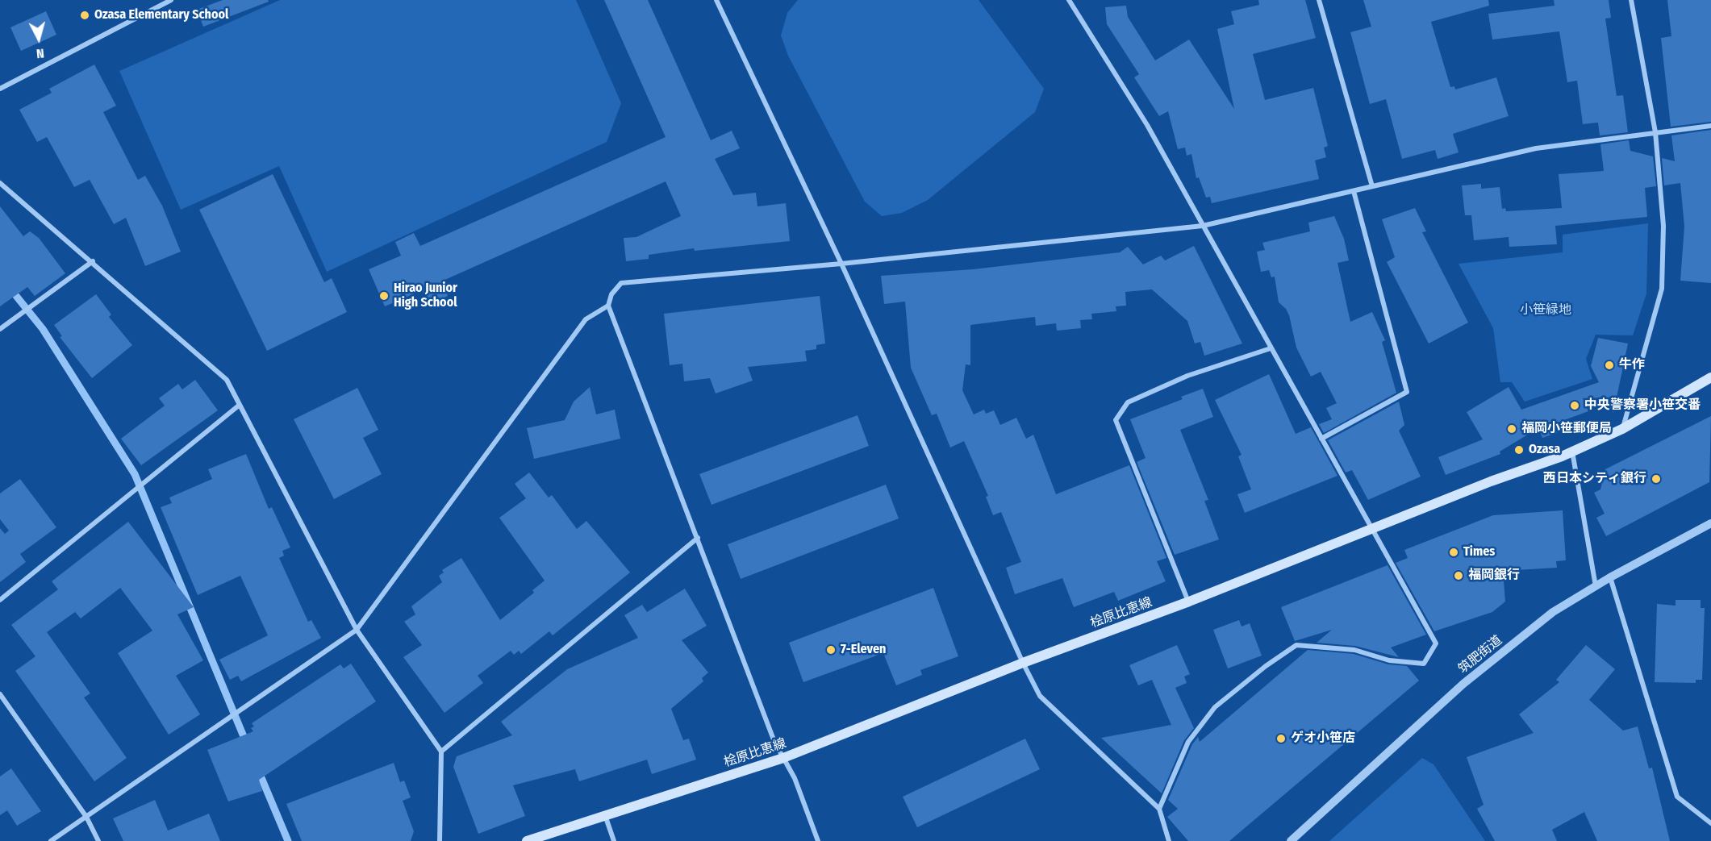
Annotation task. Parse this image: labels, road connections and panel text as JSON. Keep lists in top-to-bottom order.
{
  "streets": {
    "main road": ["桧原比恵線"],
    "street": ["筑肥街道"]
  },
  "parks": ["小笹緑地"],
  "places": [
    "Ozasa Elementary School",
    "Hirao Junior High School",
    "牛作",
    "中央警察署小笹交番",
    "福岡小笹郵便局",
    "Ozasa",
    "西日本シティ銀行",
    "Times",
    "福岡銀行",
    "7-Eleven",
    "ゲオ小笹店"
  ],
  "north": "bottom"
}
